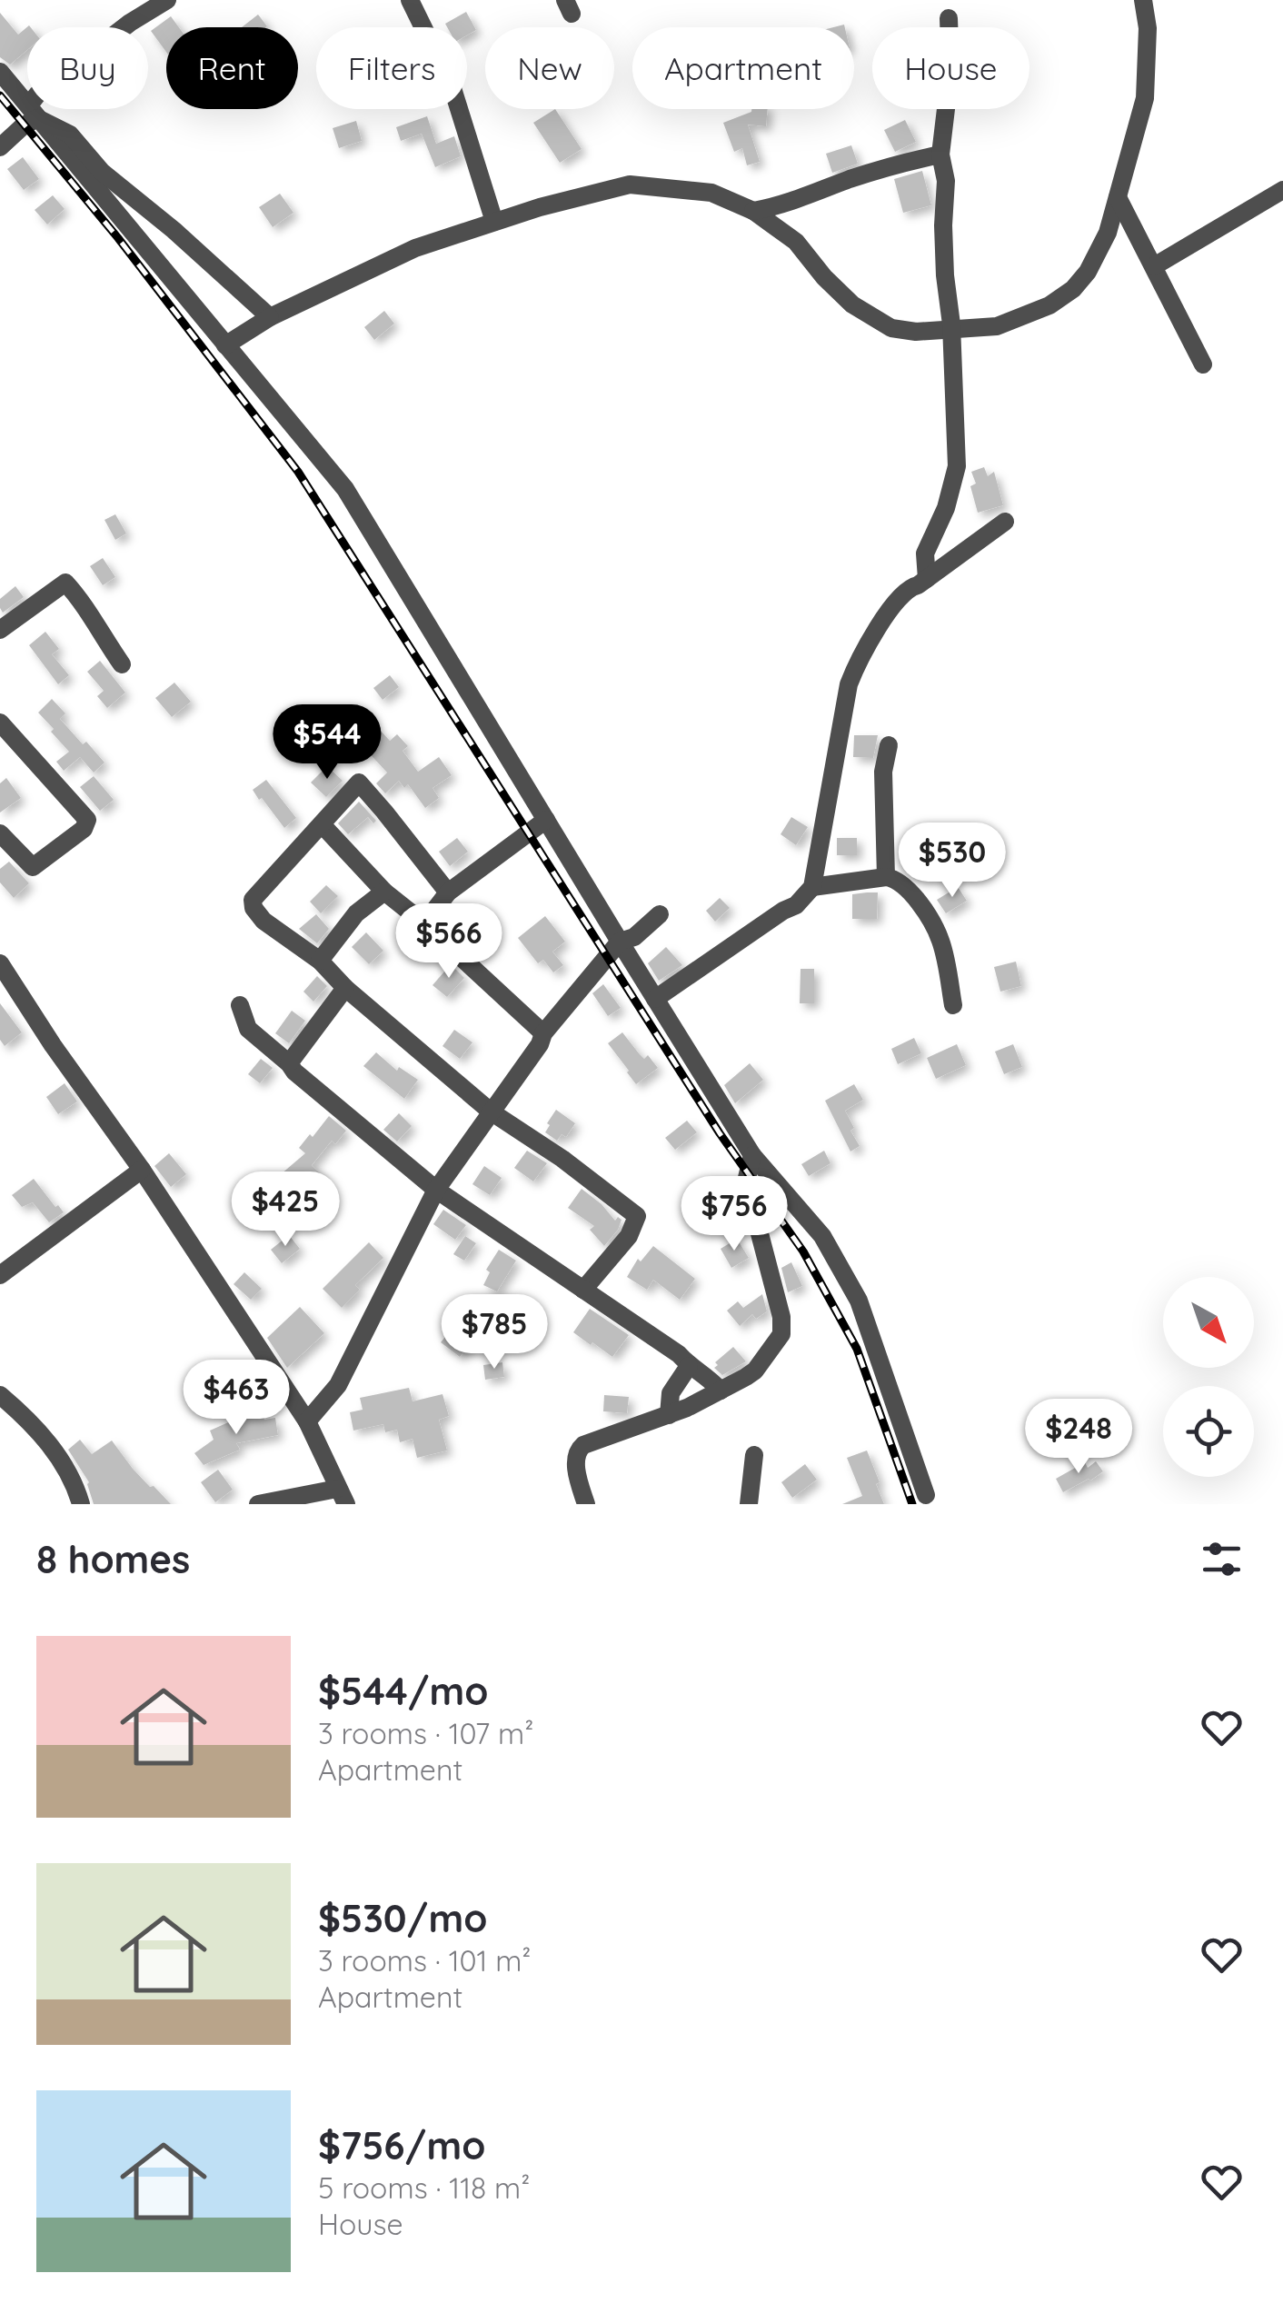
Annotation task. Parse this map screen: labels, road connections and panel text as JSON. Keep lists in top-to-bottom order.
{
  "north": "bottom right",
  "page": {
    "chip": [
      "Buy",
      "Rent",
      "Filters",
      "New",
      "Apartment",
      "House"
    ],
    "price": [
      "$544",
      "$530",
      "$566",
      "$425",
      "$756",
      "$785",
      "$463",
      "$248"
    ],
    "heading": "8 homes",
    "list": [
      {
        "name": "$544/mo",
        "note": "3 rooms · 107 m² · Apartment"
      },
      {
        "name": "$530/mo",
        "note": "3 rooms · 101 m² · Apartment"
      },
      {
        "name": "$756/mo",
        "note": "5 rooms · 118 m² · House"
      }
    ]
  }
}
